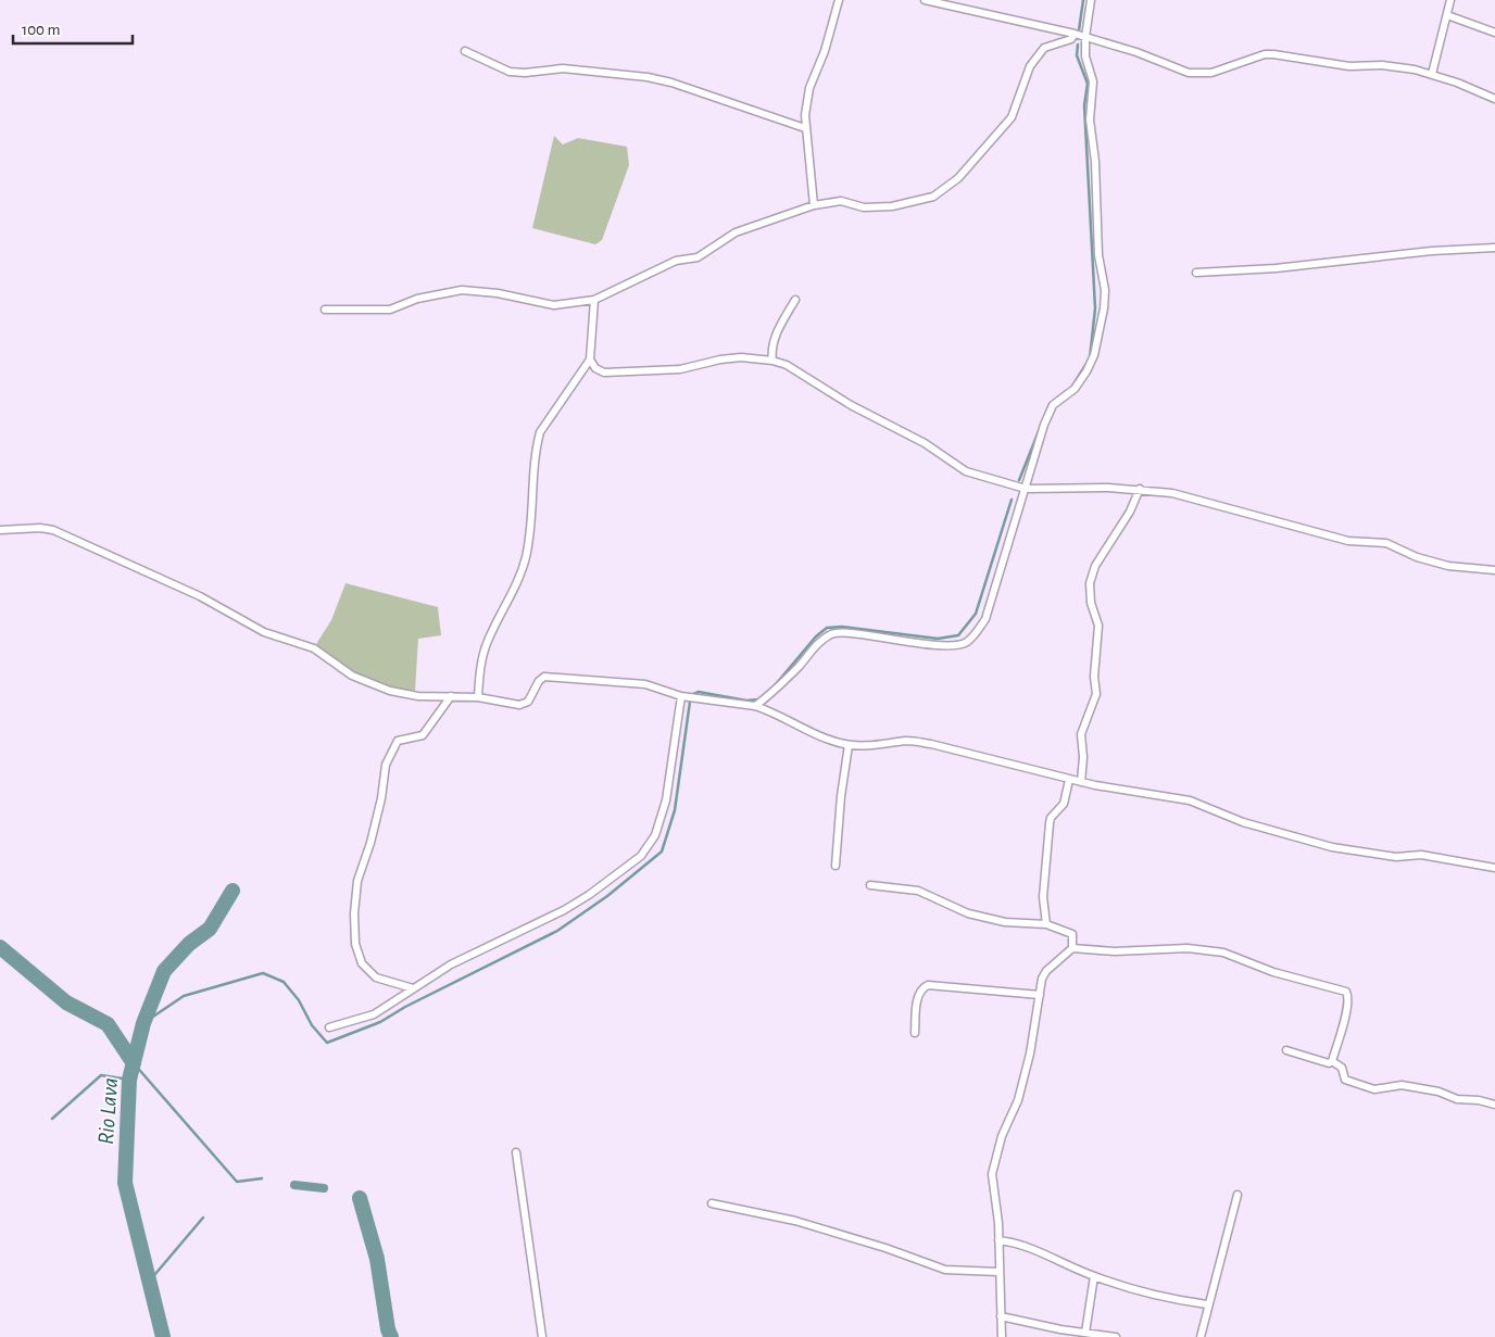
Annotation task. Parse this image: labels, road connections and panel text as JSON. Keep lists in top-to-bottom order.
{
  "water": ["Rio Lava"],
  "scale_bar": "100 m"
}
